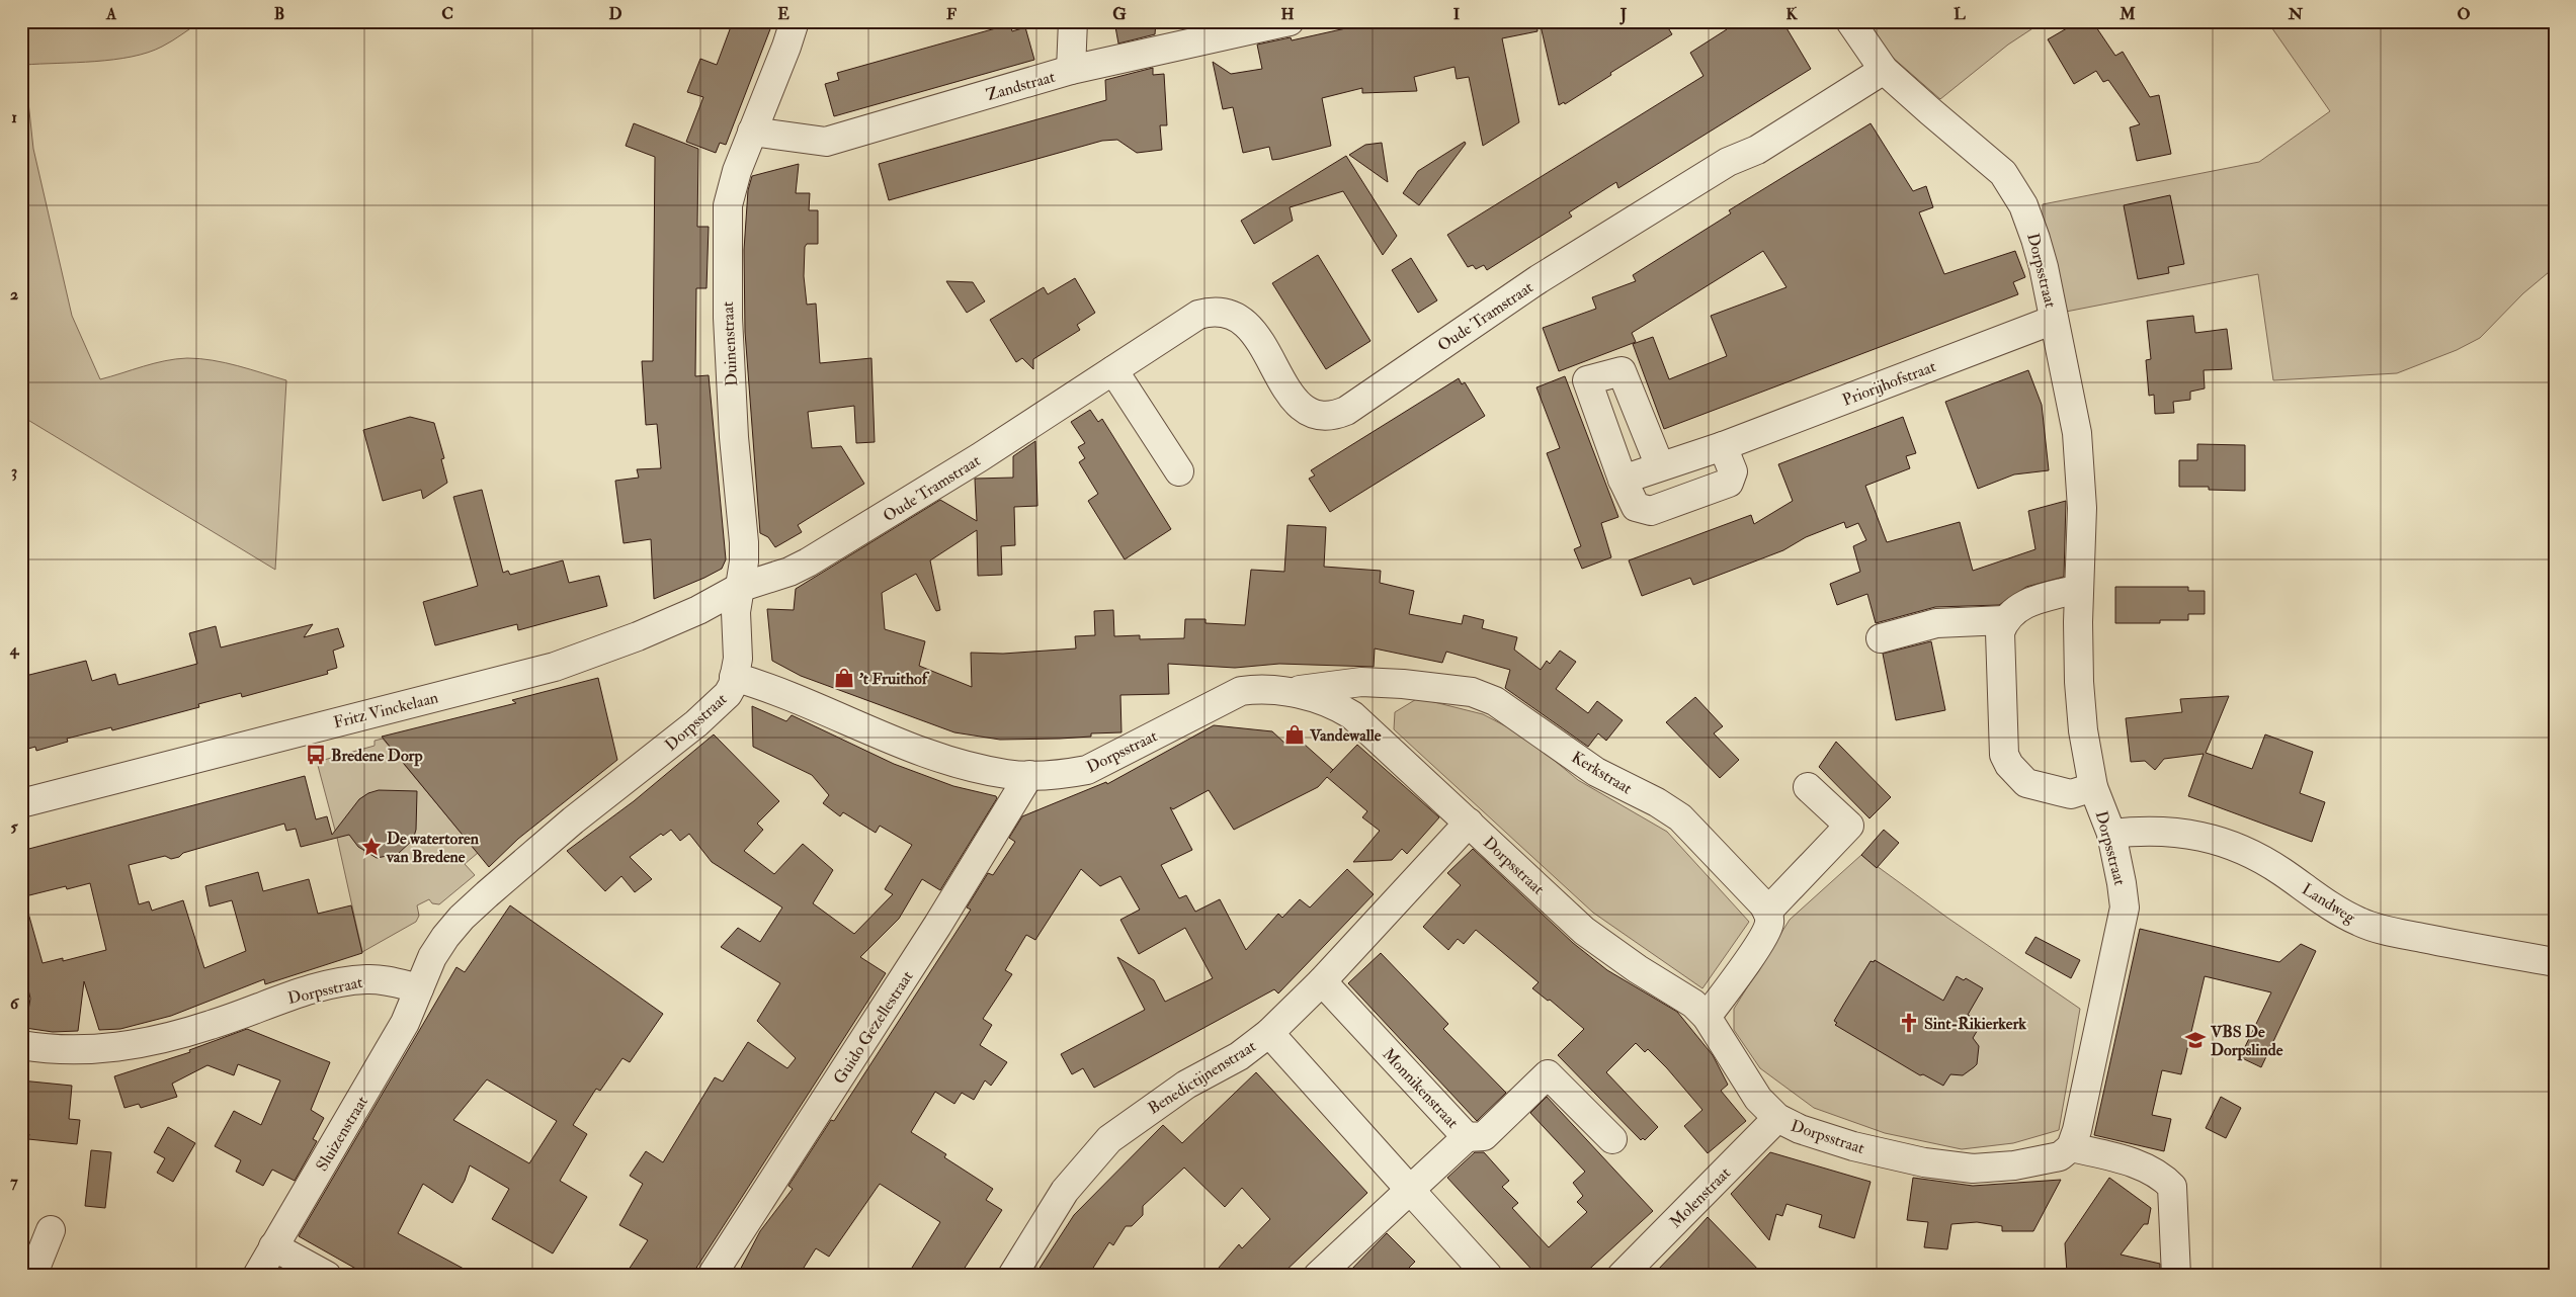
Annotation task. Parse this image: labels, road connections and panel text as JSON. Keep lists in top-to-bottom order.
{
  "streets": {
    "street": [
      "Zandstraat",
      "Dorpsstraat",
      "Oude Tramstraat",
      "Duinenstraat",
      "Priorijhofstraat",
      "Fritz Vinckelaan",
      "Kerkstraat",
      "Landweg",
      "Guido Gezellestraat",
      "Benedictijnenstraat",
      "Monnikenstraat",
      "Sluizenstraat",
      "Molenstraat"
    ]
  },
  "crossings": [
    ["Zandstraat", "Duinenstraat"],
    ["Dorpsstraat", "Oude Tramstraat"],
    ["Dorpsstraat", "Duinenstraat"],
    ["Dorpsstraat", "Priorijhofstraat"],
    ["Dorpsstraat", "Kerkstraat"],
    ["Dorpsstraat", "Landweg"],
    ["Dorpsstraat", "Guido Gezellestraat"],
    ["Dorpsstraat", "Benedictijnenstraat"],
    ["Dorpsstraat", "Sluizenstraat"],
    ["Dorpsstraat", "Molenstraat"],
    ["Oude Tramstraat", "Duinenstraat"],
    ["Oude Tramstraat", "Fritz Vinckelaan"],
    ["Duinenstraat", "Fritz Vinckelaan"],
    ["Benedictijnenstraat", "Monnikenstraat"]
  ],
  "places": {
    "shop": ["'t Fruithof", "Vandewalle"],
    "bus stop": ["Bredene Dorp"],
    "place": ["De watertoren van Bredene"],
    "church": ["Sint-Rikierkerk"],
    "school or university": ["VBS De Dorpslinde"]
  },
  "grid": {
    "columns": [
      "A",
      "B",
      "C",
      "D",
      "E",
      "F",
      "G",
      "H",
      "I",
      "J",
      "K",
      "L",
      "M",
      "N",
      "O"
    ],
    "rows": [
      "1",
      "2",
      "3",
      "4",
      "5",
      "6",
      "7"
    ]
  }
}
